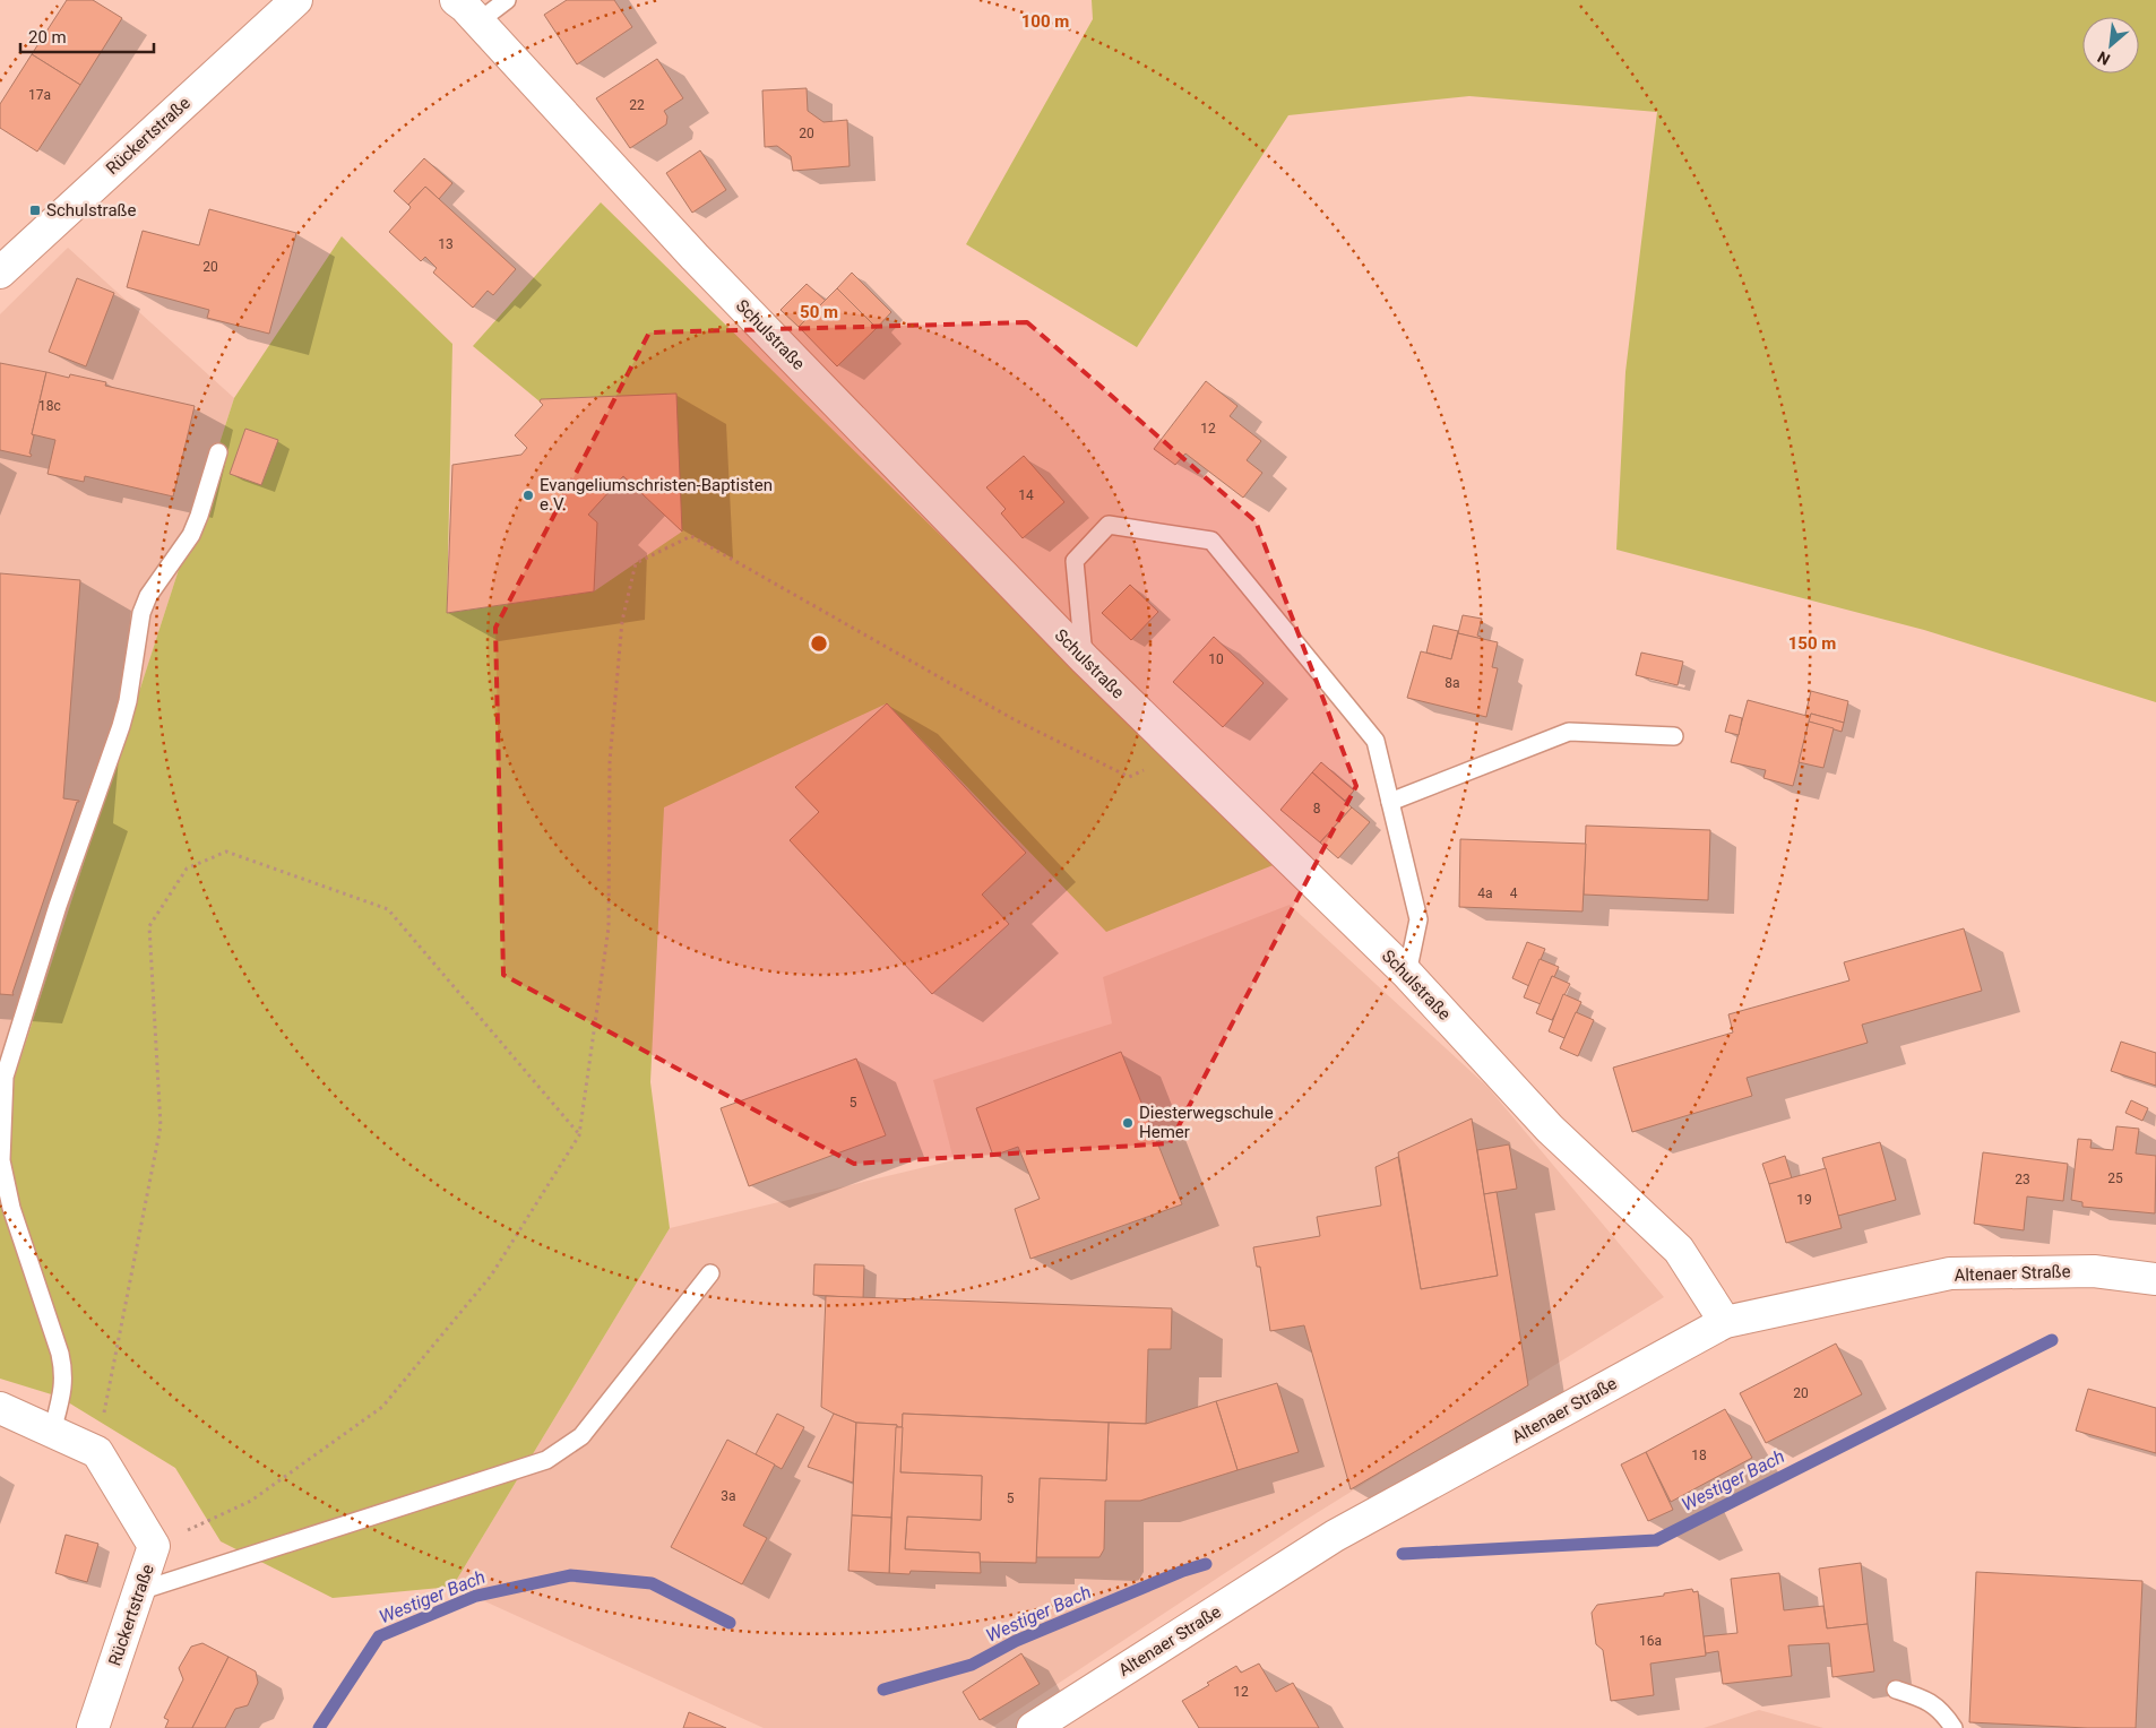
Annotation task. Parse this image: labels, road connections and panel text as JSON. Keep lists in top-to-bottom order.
{
  "streets": {
    "street": ["Rückertstraße", "Schulstraße", "Altenaer Straße"]
  },
  "crossings": [
    ["Schulstraße", "Altenaer Straße"]
  ],
  "water": ["Westiger Bach"],
  "places": {
    "transit": ["Schulstraße"],
    "other": ["Evangeliumschristen-Baptisten e.V.", "Diesterwegschule Hemer"]
  },
  "house_numbers": [
    "17a",
    "22",
    "20",
    "13",
    "20",
    "18c",
    "12",
    "14",
    "10",
    "8a",
    "8",
    "4a",
    "4",
    "5",
    "25",
    "23",
    "19",
    "20",
    "18",
    "3a",
    "5",
    "16a",
    "12"
  ],
  "scale_bar": "20 m",
  "north": "bottom left",
  "rings": ["100 m", "50 m", "150 m"]
}
